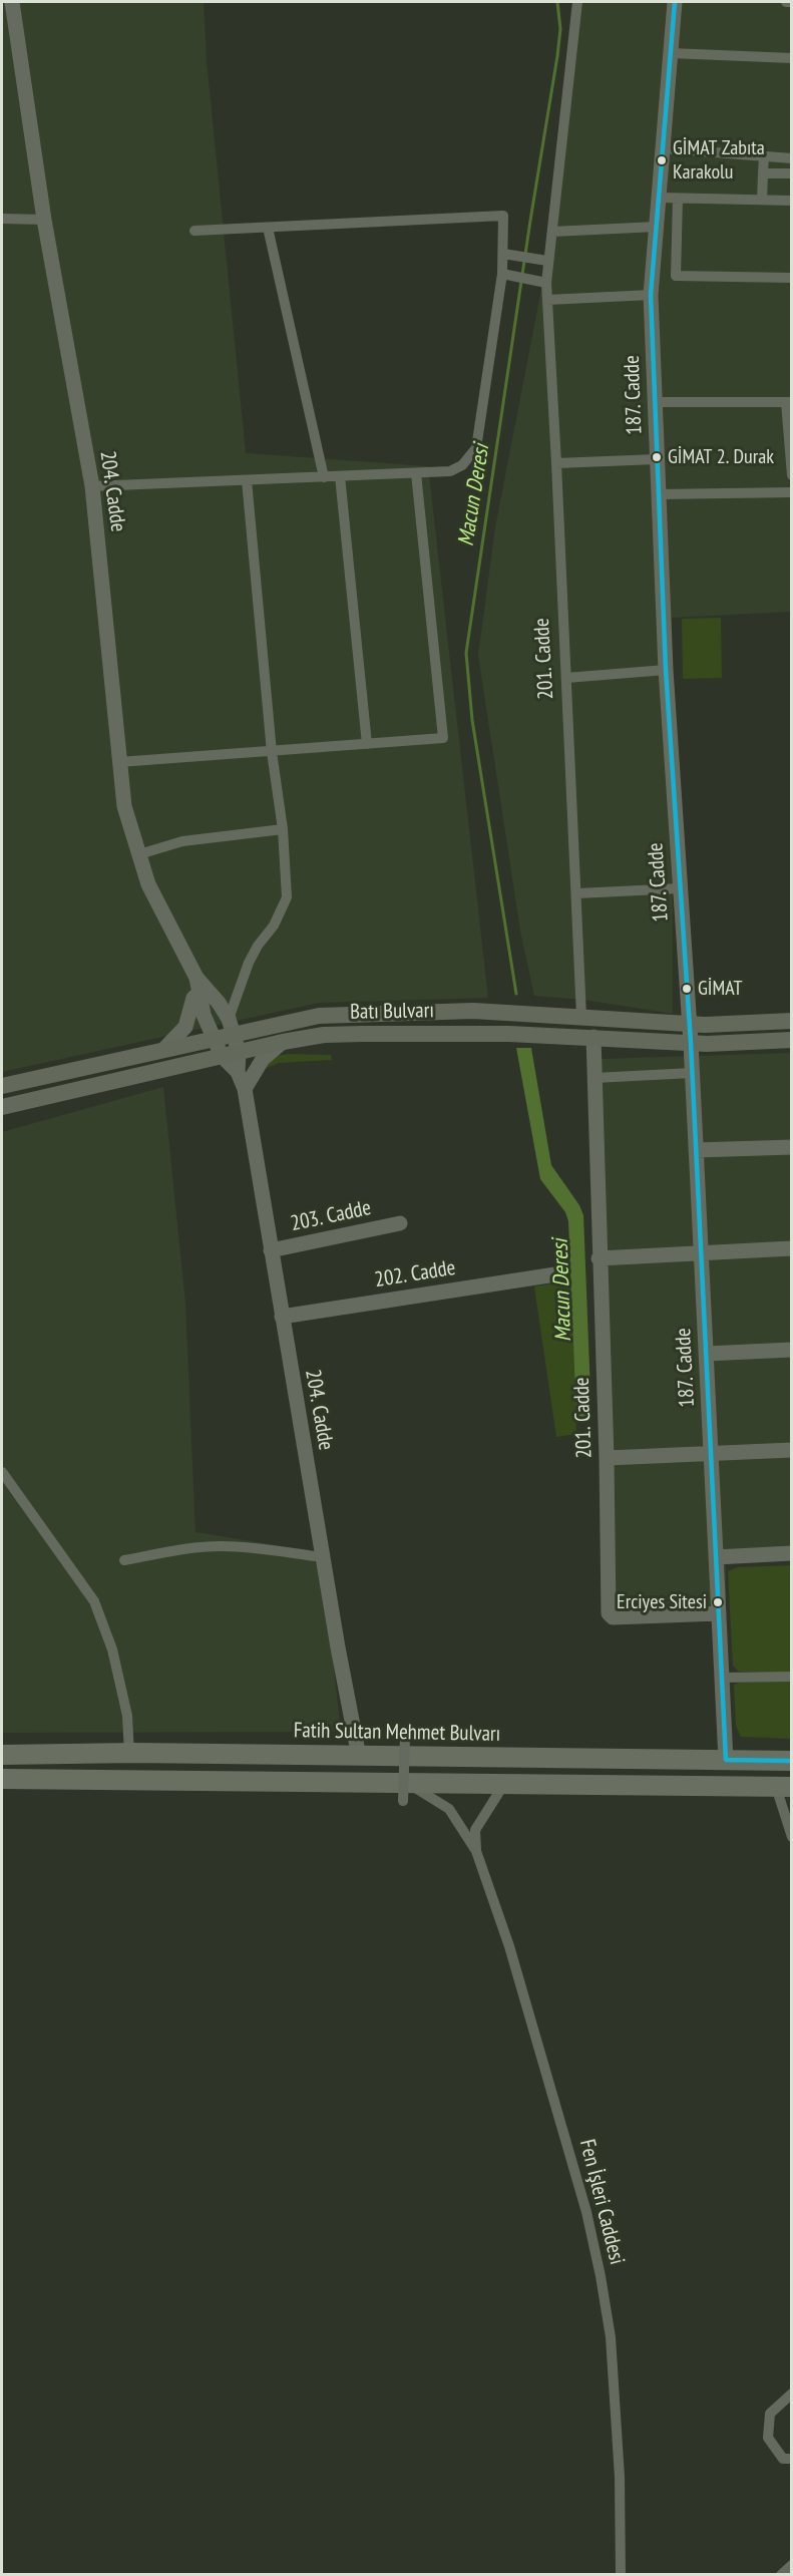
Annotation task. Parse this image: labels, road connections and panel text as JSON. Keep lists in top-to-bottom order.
{
  "streets": {
    "highway": ["Fatih Sultan Mehmet Bulvarı"],
    "main road": ["Batı Bulvarı"],
    "street": [
      "187. Cadde",
      "204. Cadde",
      "201. Cadde",
      "203. Cadde",
      "202. Cadde",
      "Fen İşleri Caddesi"
    ]
  },
  "crossings": [
    ["187. Cadde", "201. Cadde"],
    ["187. Cadde", "Batı Bulvarı"],
    ["187. Cadde", "Fatih Sultan Mehmet Bulvarı"],
    ["204. Cadde", "Batı Bulvarı"],
    ["204. Cadde", "203. Cadde"],
    ["204. Cadde", "202. Cadde"],
    ["204. Cadde", "Fatih Sultan Mehmet Bulvarı"],
    ["201. Cadde", "Batı Bulvarı"]
  ],
  "water": ["Macun Deresi"],
  "places": [
    "GİMAT Zabıta Karakolu",
    "GİMAT 2. Durak",
    "GİMAT",
    "Erciyes Sitesi"
  ]
}
